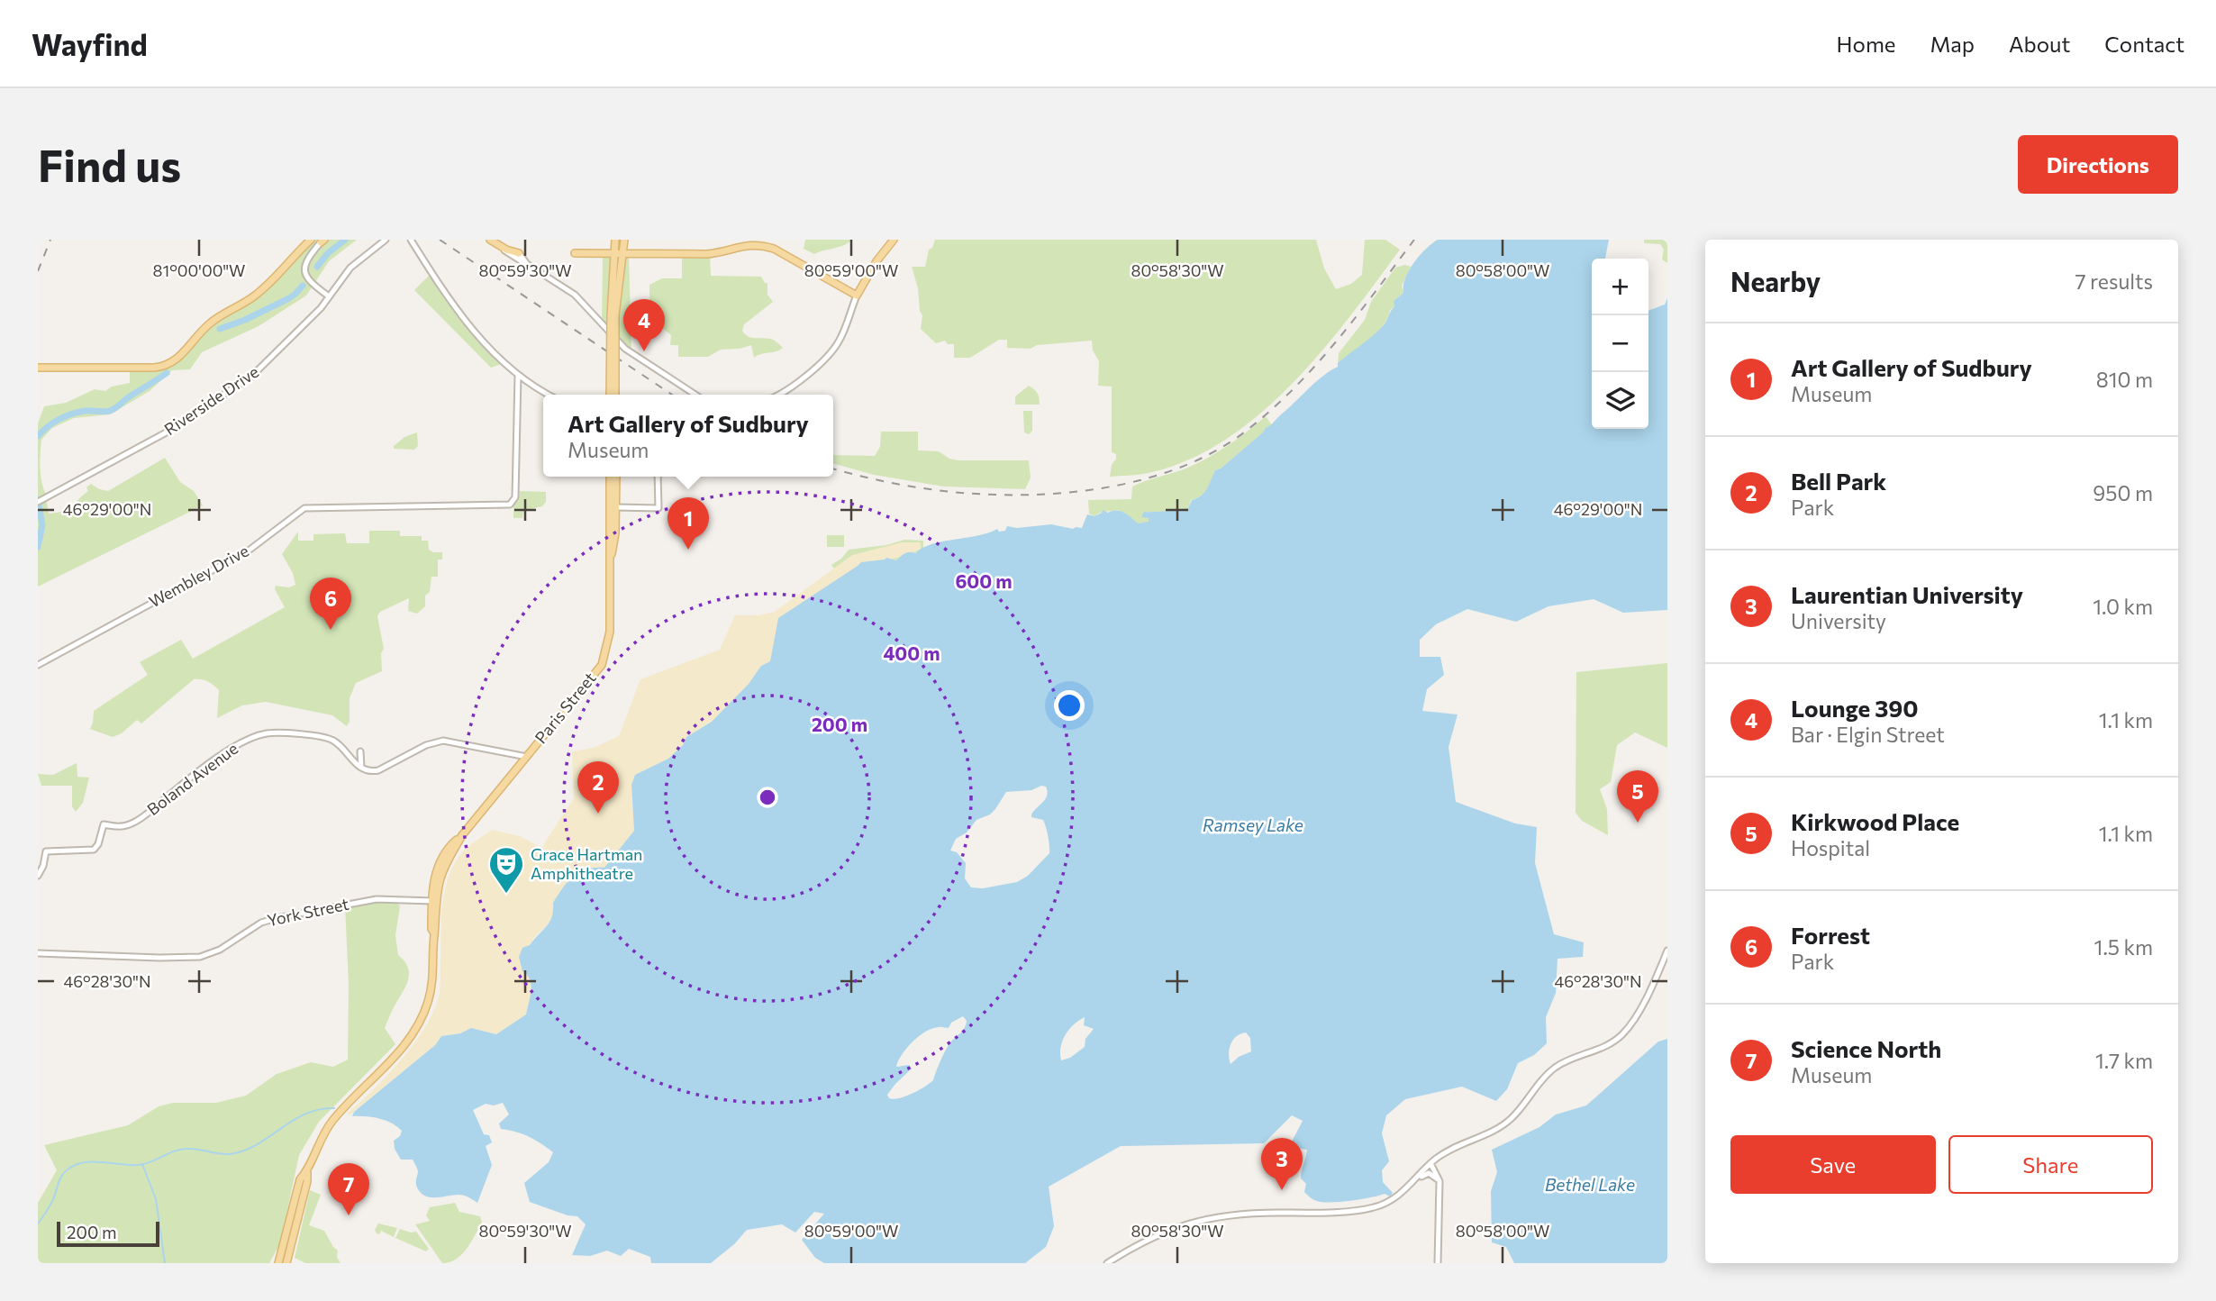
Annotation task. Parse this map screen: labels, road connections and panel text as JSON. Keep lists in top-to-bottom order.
{
  "streets": {
    "main road": ["Paris Street"],
    "street": [
      "Riverside Drive",
      "Wembley Drive",
      "Boland Avenue",
      "York Street"
    ]
  },
  "crossings": [
    ["Paris Street", "York Street"]
  ],
  "water": ["Ramsey Lake", "Bethel Lake"],
  "places": {
    "theatre": ["Grace Hartman Amphitheatre"]
  },
  "scale_bar": "200 m",
  "page": {
    "header": "Wayfind",
    "nav": [
      "Home",
      "Map",
      "About",
      "Contact"
    ],
    "buttons": [
      "Directions",
      ["Save", "Share"]
    ],
    "title": "Find us",
    "heading": ["Nearby", "7 results"],
    "map_buttons": ["+", "−"],
    "pins": [
      "4",
      "1",
      "6",
      "2",
      "5",
      "3",
      "7"
    ],
    "list": [
      {
        "mark": "1",
        "name": "Art Gallery of Sudbury",
        "note": "Museum",
        "value": "810 m"
      },
      {
        "mark": "2",
        "name": "Bell Park",
        "note": "Park",
        "value": "950 m"
      },
      {
        "mark": "3",
        "name": "Laurentian University",
        "note": "University",
        "value": "1.0 km"
      },
      {
        "mark": "4",
        "name": "Lounge 390",
        "note": "Bar · Elgin Street",
        "value": "1.1 km"
      },
      {
        "mark": "5",
        "name": "Kirkwood Place",
        "note": "Hospital",
        "value": "1.1 km"
      },
      {
        "mark": "6",
        "name": "Forrest",
        "note": "Park",
        "value": "1.5 km"
      },
      {
        "mark": "7",
        "name": "Science North",
        "note": "Museum",
        "value": "1.7 km"
      }
    ],
    "popup": ["Art Gallery of Sudbury", "Museum"],
    "scale": "200 m"
  },
  "coordinates": [
    "81°00'00\"W",
    "80°59'30\"W",
    "80°59'00\"W",
    "80°58'30\"W",
    "80°58'00\"W",
    "46°29'00\"N",
    "46°28'30\"N"
  ],
  "rings": ["600 m", "400 m", "200 m"]
}
